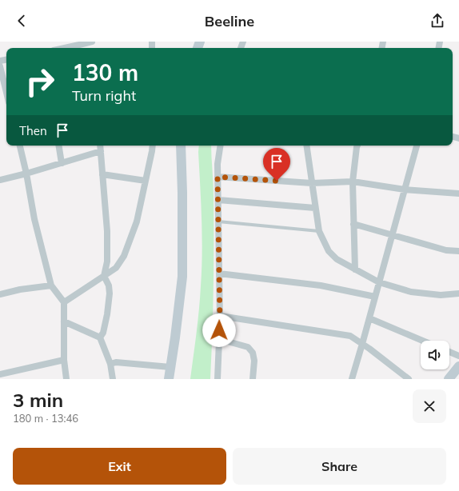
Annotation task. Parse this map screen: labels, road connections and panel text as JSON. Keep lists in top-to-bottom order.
{
  "page": {
    "header": "Beeline",
    "turn": ["130 m", "Turn right"],
    "then": "Then",
    "heading": ["3 min", "180 m · 13:46"],
    "buttons": ["Exit", "Share"]
  }
}
